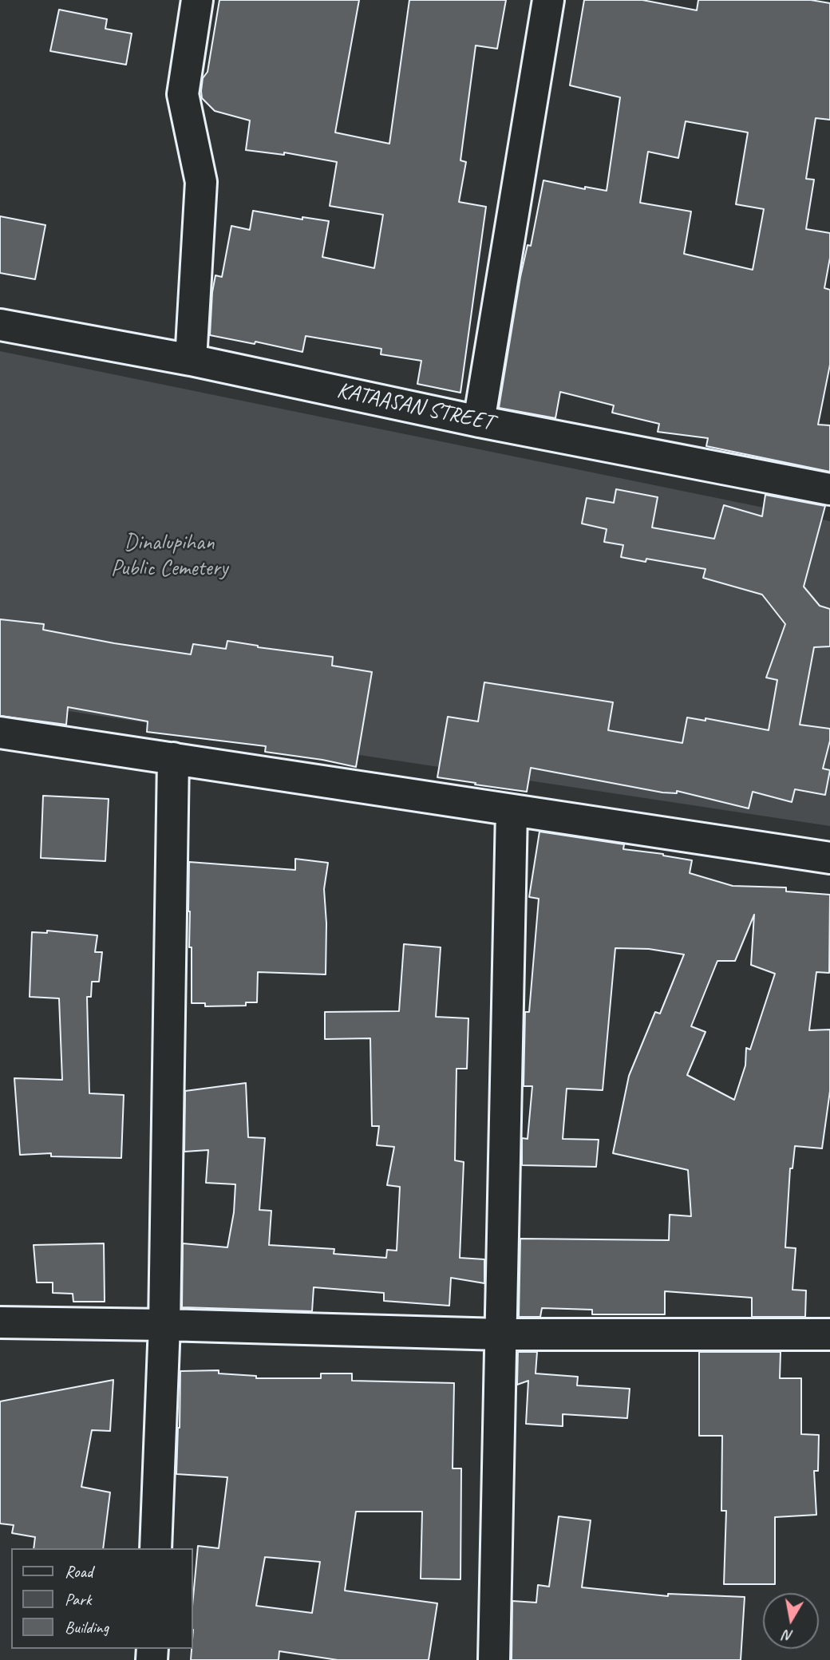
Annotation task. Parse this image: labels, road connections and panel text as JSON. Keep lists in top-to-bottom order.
{
  "streets": {
    "street": ["KATAASAN STREET"]
  },
  "parks": ["Dinalupihan Public Cemetery"],
  "legend": ["Road", "Park", "Building"],
  "north": "bottom"
}
